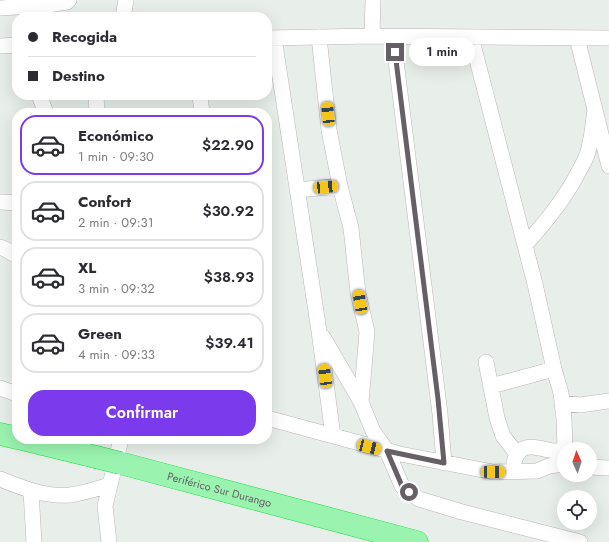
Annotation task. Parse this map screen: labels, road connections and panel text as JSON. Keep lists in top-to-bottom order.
{
  "streets": {
    "highway": ["Periférico Sur Durango"]
  },
  "north": "top",
  "page": {
    "banner": ["Recogida", "Destino"],
    "bubble": "1 min",
    "list": [
      {
        "name": "Económico",
        "note": "1 min · 09:30",
        "value": "$22.90"
      },
      {
        "name": "Confort",
        "note": "2 min · 09:31",
        "value": "$30.92"
      },
      {
        "name": "XL",
        "note": "3 min · 09:32",
        "value": "$38.93"
      },
      {
        "name": "Green",
        "note": "4 min · 09:33",
        "value": "$39.41"
      }
    ],
    "buttons": "Confirmar"
  }
}
